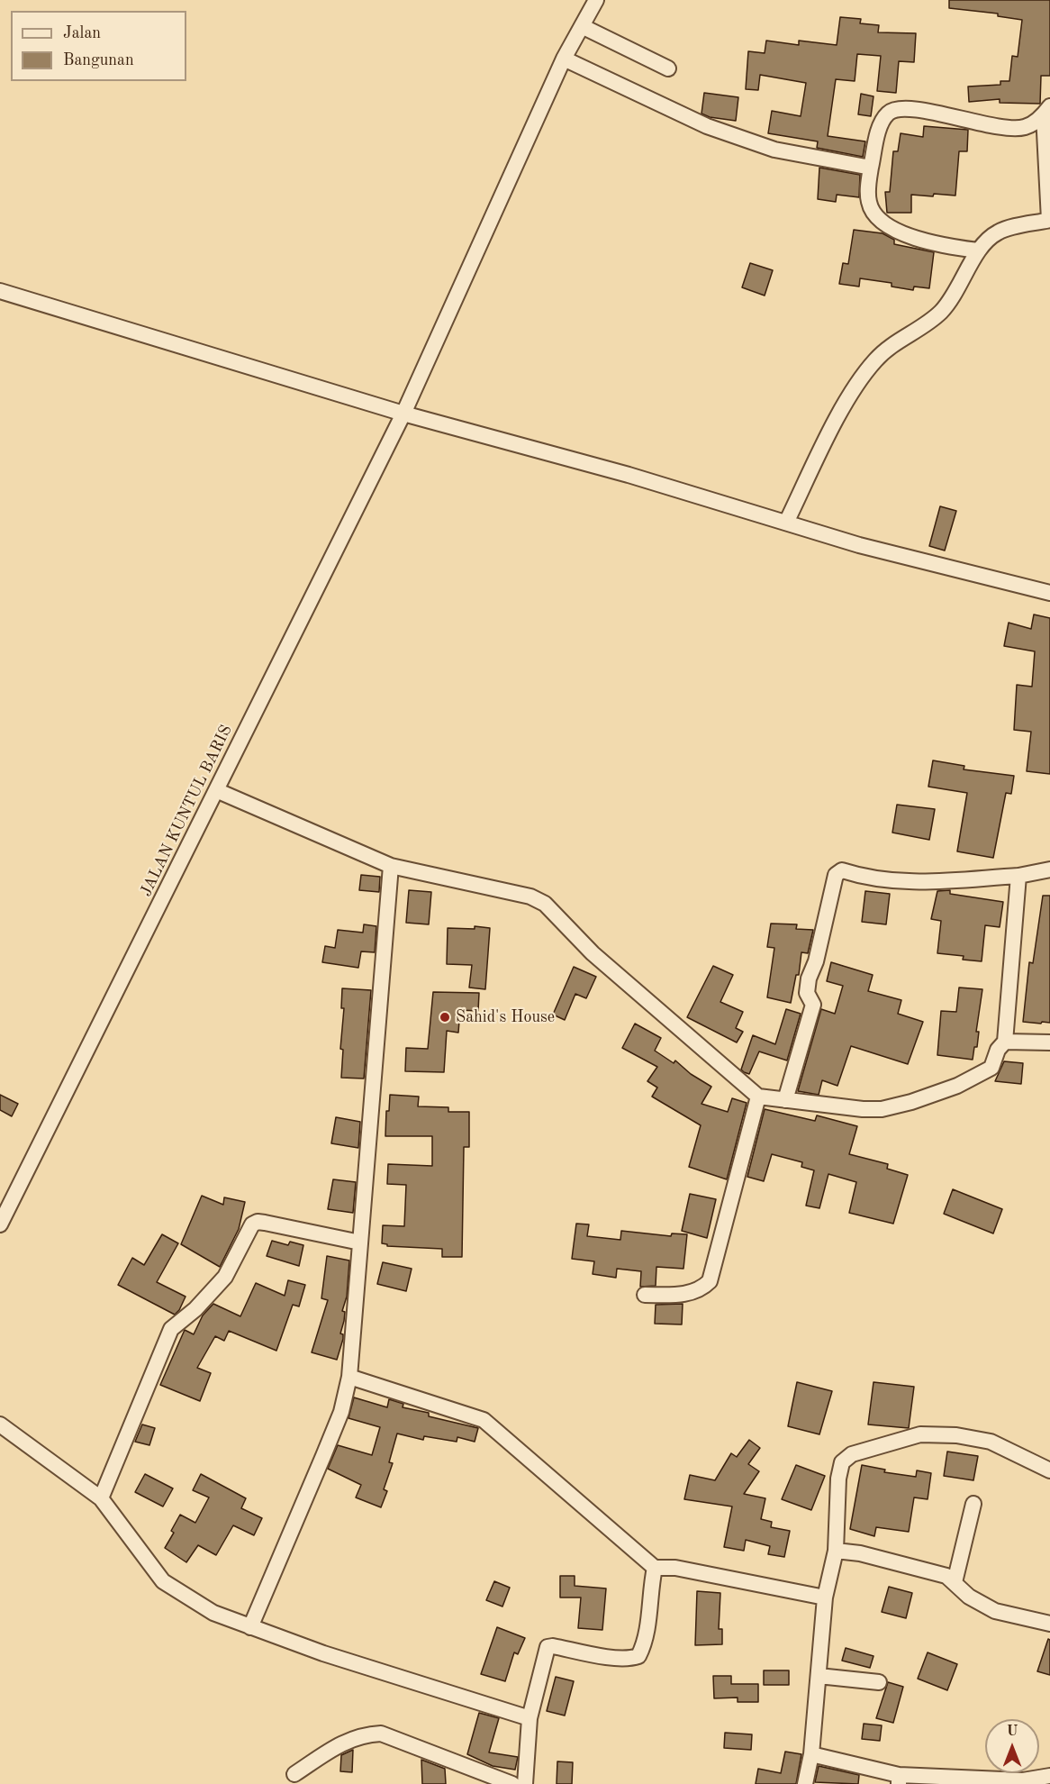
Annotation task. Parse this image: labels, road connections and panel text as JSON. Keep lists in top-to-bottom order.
{
  "streets": {
    "street": ["JALAN KUNTUL BARIS"]
  },
  "places": ["Sahid's House"],
  "legend": ["Jalan", "Bangunan"],
  "north": "top"
}
